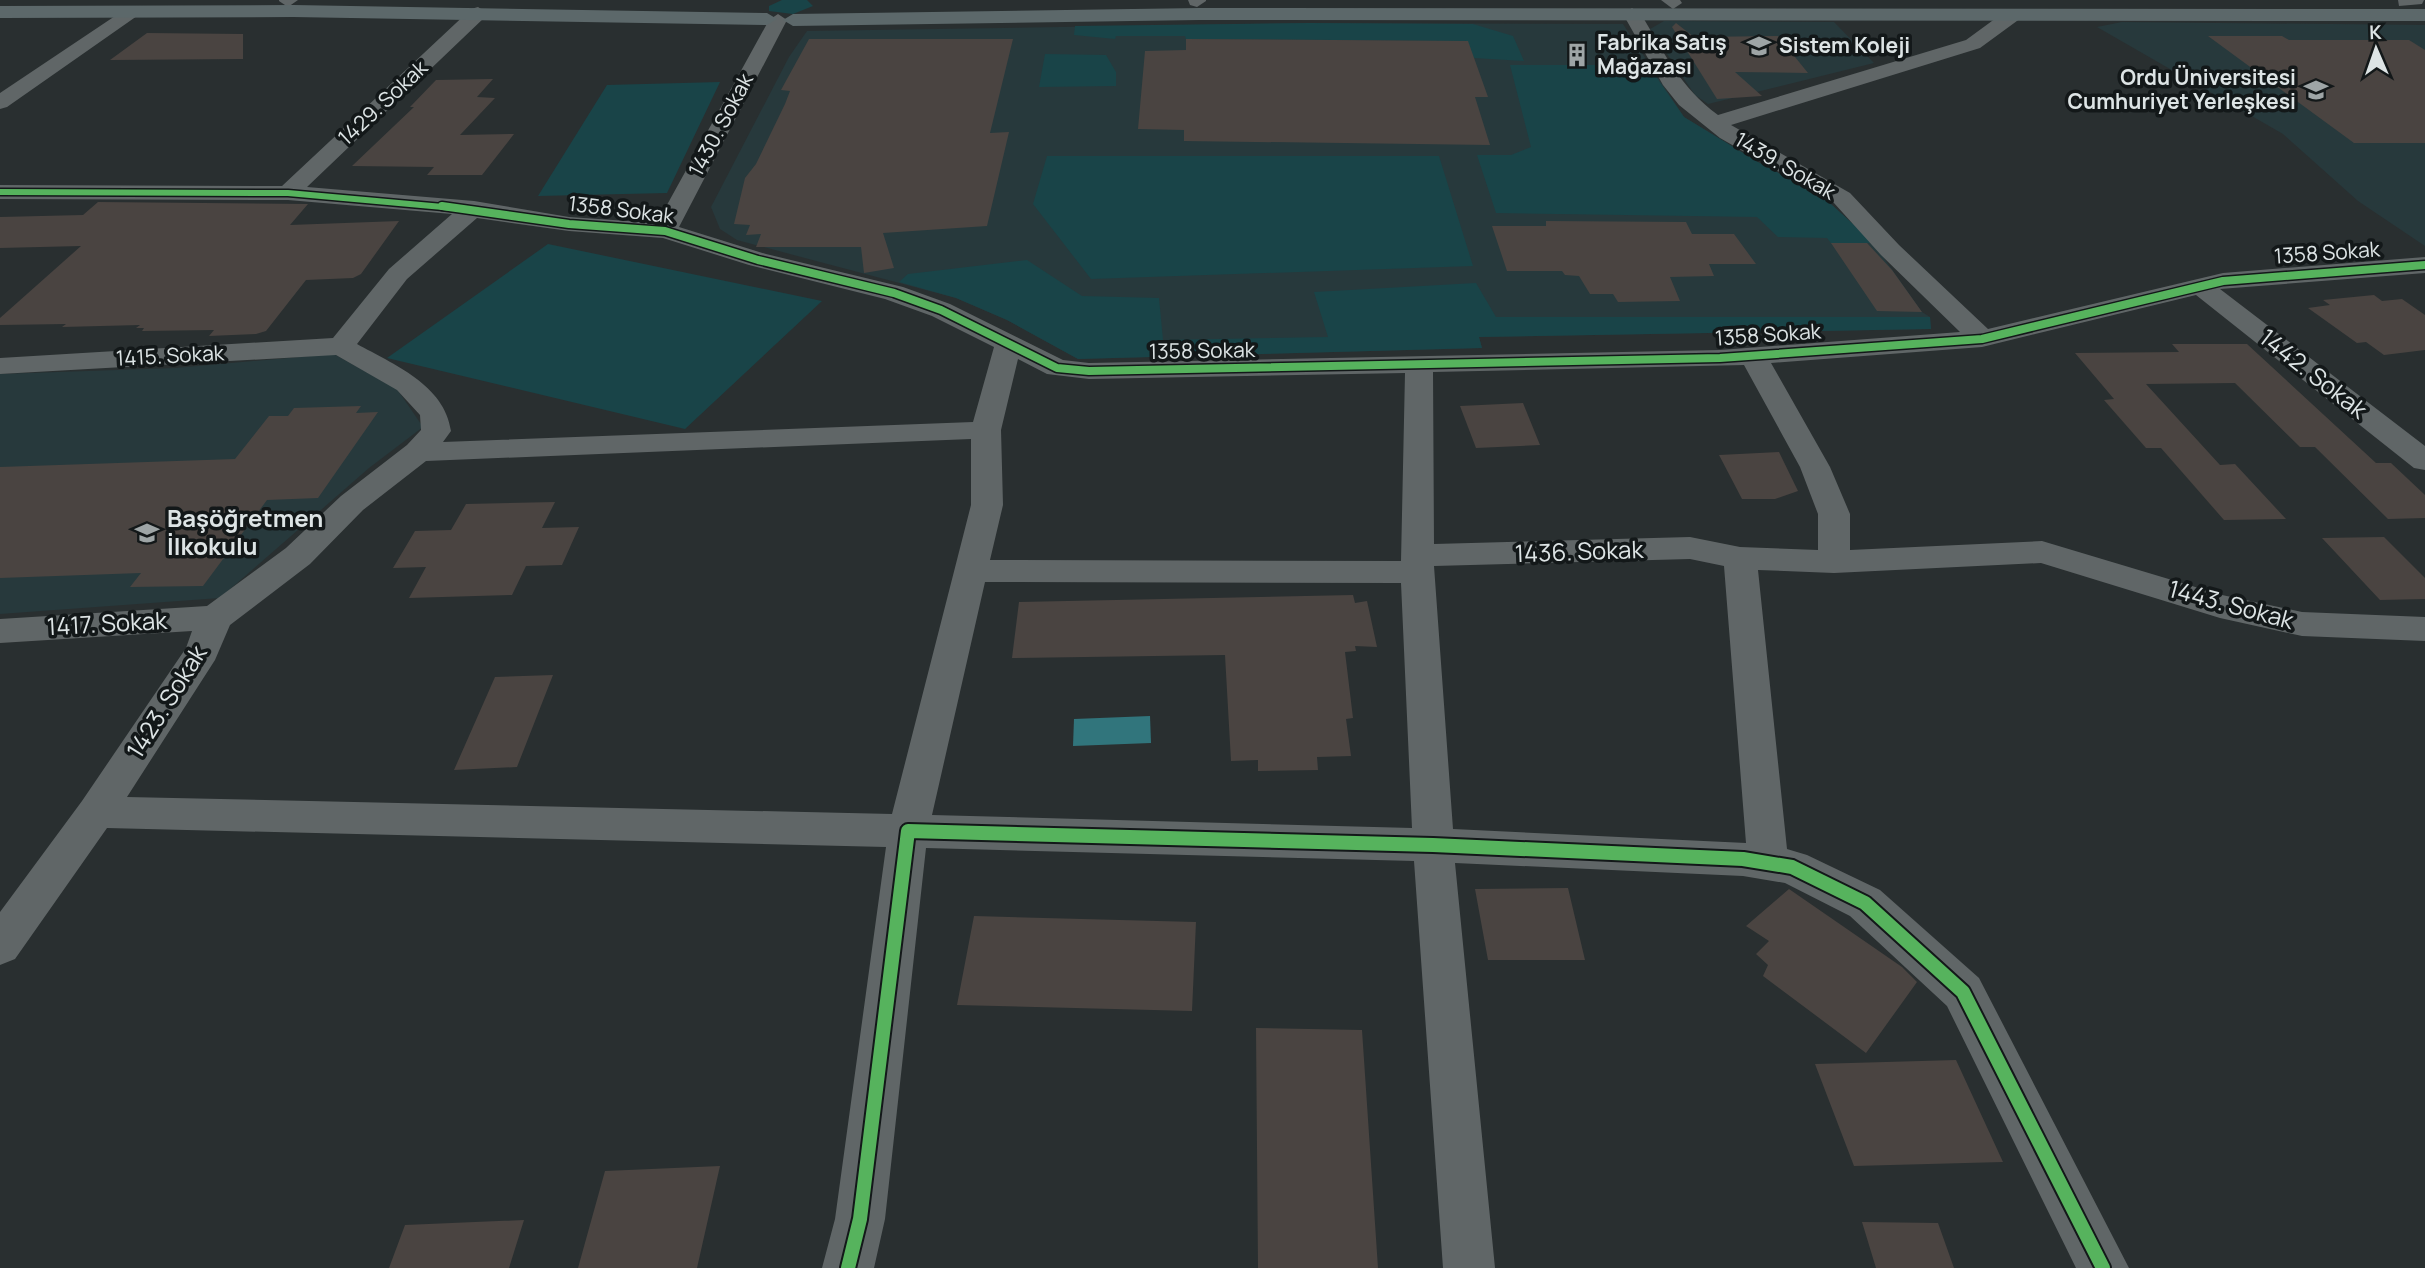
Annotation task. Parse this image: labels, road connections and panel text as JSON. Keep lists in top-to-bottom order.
{
  "streets": {
    "street": [
      "1429. Sokak",
      "1430. Sokak",
      "1439. Sokak",
      "1358 Sokak",
      "1415. Sokak",
      "1442. Sokak",
      "1436. Sokak",
      "1443. Sokak",
      "1417. Sokak",
      "1423. Sokak"
    ]
  },
  "crossings": [
    ["1429. Sokak", "1358 Sokak"],
    ["1430. Sokak", "1358 Sokak"],
    ["1439. Sokak", "1358 Sokak"],
    ["1358 Sokak", "1442. Sokak"],
    ["1415. Sokak", "1423. Sokak"],
    ["1436. Sokak", "1443. Sokak"],
    ["1417. Sokak", "1423. Sokak"]
  ],
  "places": {
    "school or university": ["Sistem Koleji", "Ordu Üniversitesi Cumhuriyet Yerleşkesi", "Başöğretmen İlkokulu"],
    "building": ["Fabrika Satış Mağazası"]
  },
  "north": "top"
}
